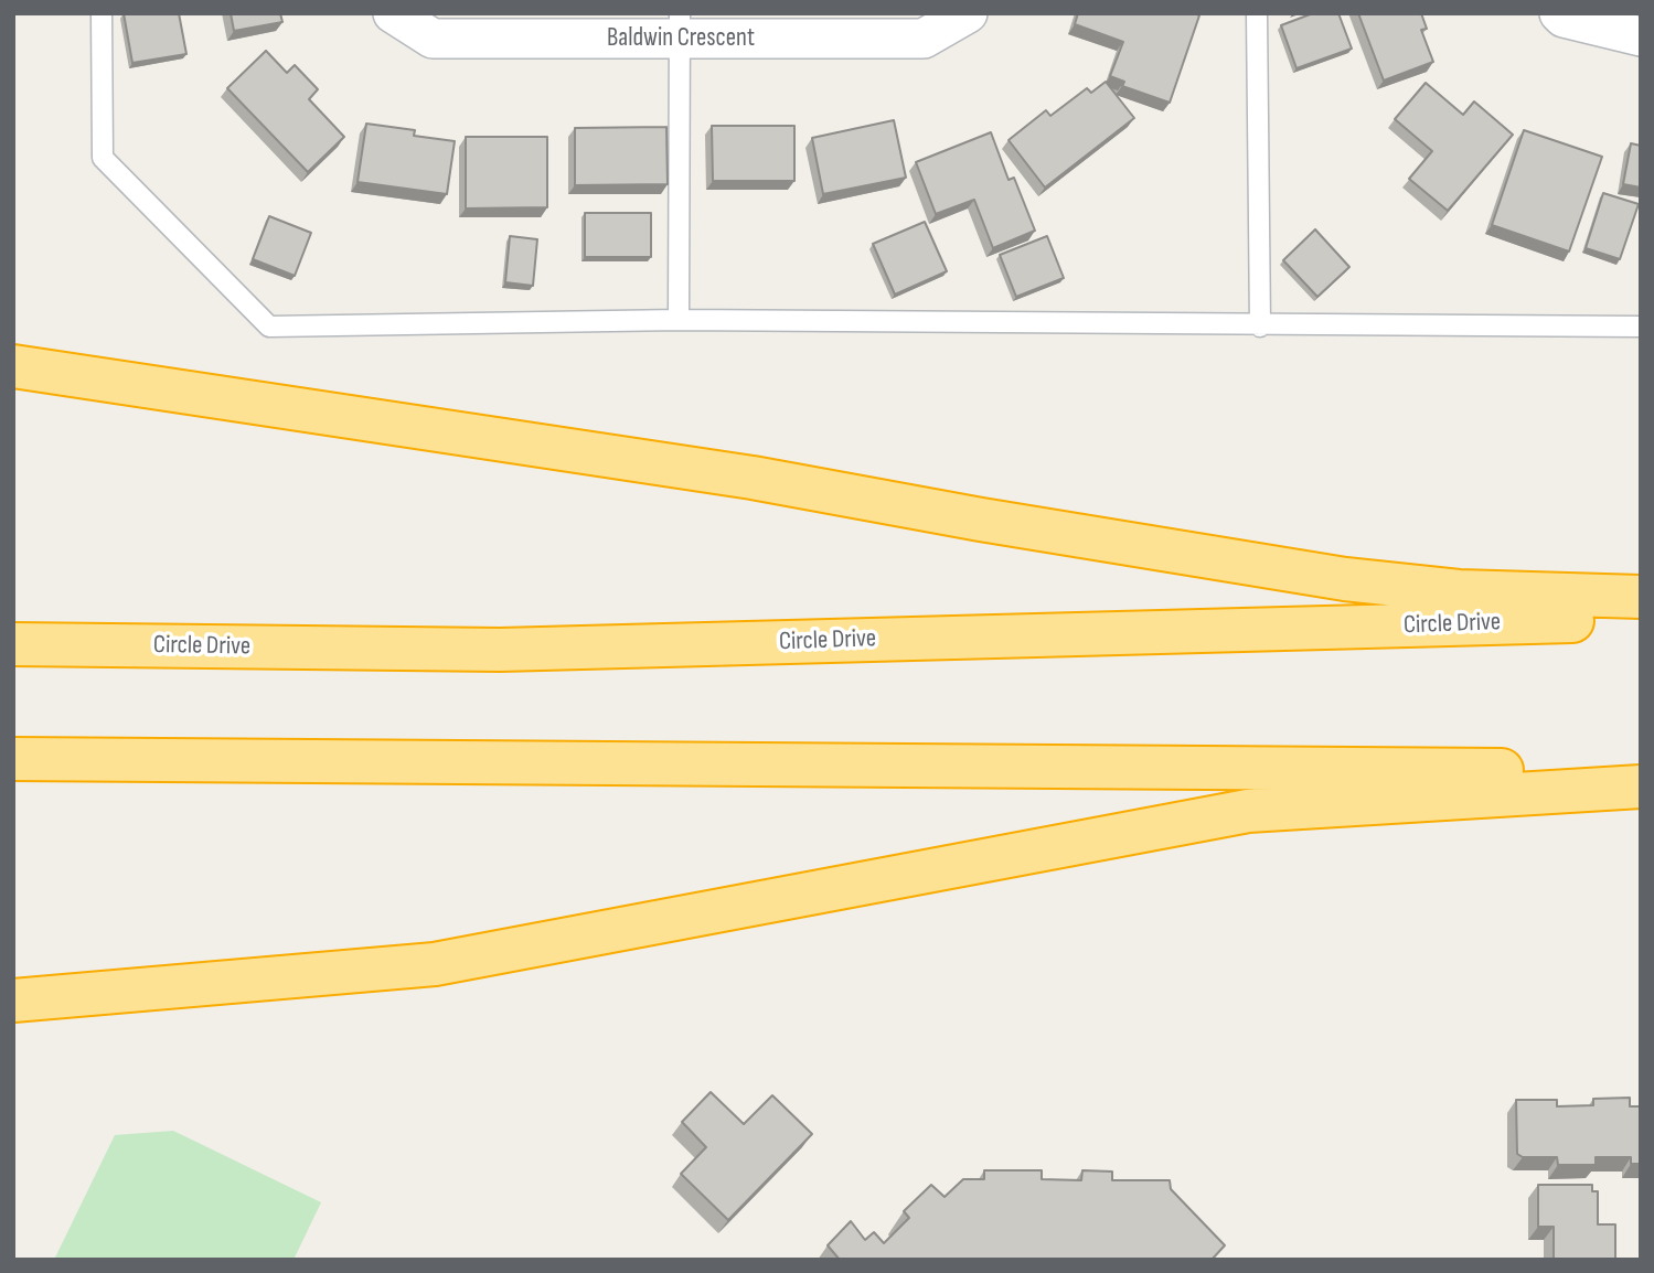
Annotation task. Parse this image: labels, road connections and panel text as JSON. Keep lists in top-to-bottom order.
{
  "streets": {
    "highway": ["Circle Drive"],
    "street": ["Baldwin Crescent"]
  }
}
